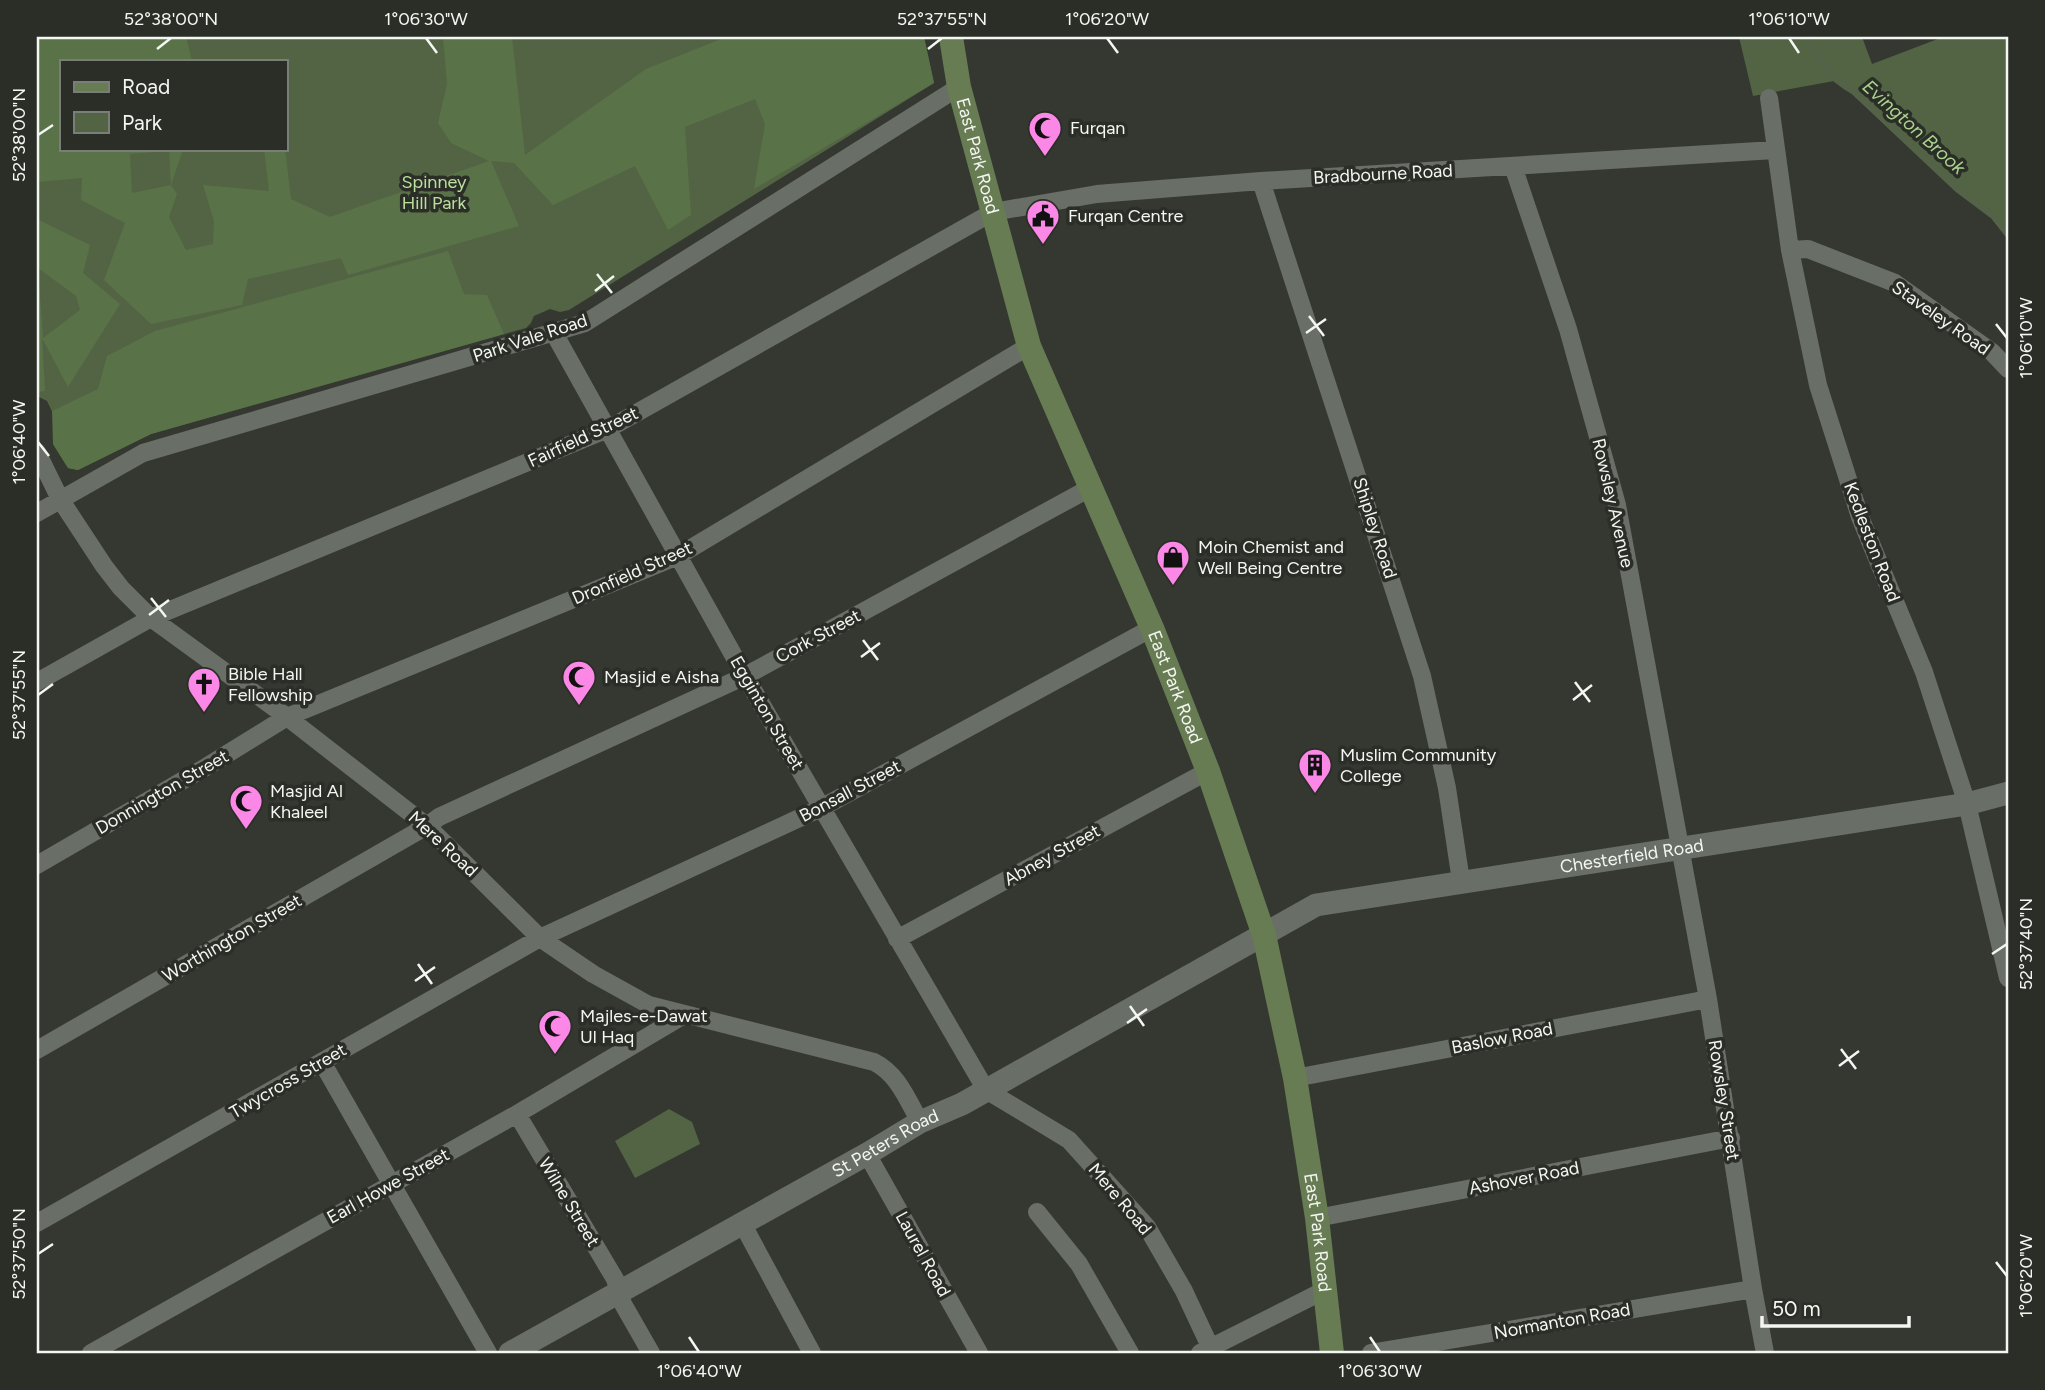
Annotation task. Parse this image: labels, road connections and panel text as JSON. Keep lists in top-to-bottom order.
{
  "streets": {
    "main road": ["East Park Road"],
    "street": [
      "Bradbourne Road",
      "Staveley Road",
      "Park Vale Road",
      "Fairfield Street",
      "Rowsley Avenue",
      "Shipley Road",
      "Kedleston Road",
      "Dronfield Street",
      "Cork Street",
      "Egginton Street",
      "Bonsall Street",
      "Donnington Street",
      "Mere Road",
      "Abney Street",
      "Chesterfield Road",
      "Worthington Street",
      "Baslow Road",
      "Twycross Street",
      "Rowsley Street",
      "St Peters Road",
      "Ashover Road",
      "Earl Howe Street",
      "Wilne Street",
      "Laurel Road",
      "Normanton Road"
    ]
  },
  "crossings": [
    ["East Park Road", "Bradbourne Road"],
    ["East Park Road", "Park Vale Road"],
    ["East Park Road", "Fairfield Street"],
    ["East Park Road", "Dronfield Street"],
    ["East Park Road", "Cork Street"],
    ["East Park Road", "Bonsall Street"],
    ["East Park Road", "Mere Road"],
    ["East Park Road", "Abney Street"],
    ["East Park Road", "Chesterfield Road"],
    ["East Park Road", "Baslow Road"],
    ["East Park Road", "St Peters Road"],
    ["East Park Road", "Ashover Road"],
    ["Bradbourne Road", "Fairfield Street"],
    ["Bradbourne Road", "Rowsley Avenue"],
    ["Bradbourne Road", "Shipley Road"],
    ["Bradbourne Road", "Kedleston Road"],
    ["Staveley Road", "Kedleston Road"],
    ["Park Vale Road", "Egginton Street"],
    ["Park Vale Road", "Mere Road"],
    ["Fairfield Street", "Egginton Street"],
    ["Fairfield Street", "Mere Road"],
    ["Rowsley Avenue", "Chesterfield Road"],
    ["Rowsley Avenue", "Rowsley Street"],
    ["Shipley Road", "Chesterfield Road"],
    ["Kedleston Road", "Chesterfield Road"],
    ["Dronfield Street", "Egginton Street"],
    ["Dronfield Street", "Donnington Street"],
    ["Dronfield Street", "Mere Road"],
    ["Cork Street", "Egginton Street"],
    ["Cork Street", "Mere Road"],
    ["Cork Street", "Worthington Street"],
    ["Egginton Street", "Bonsall Street"],
    ["Egginton Street", "Mere Road"],
    ["Egginton Street", "Abney Street"],
    ["Egginton Street", "St Peters Road"],
    ["Bonsall Street", "Mere Road"],
    ["Bonsall Street", "Twycross Street"],
    ["Donnington Street", "Mere Road"],
    ["Mere Road", "Worthington Street"],
    ["Mere Road", "Twycross Street"],
    ["Mere Road", "St Peters Road"],
    ["Mere Road", "Earl Howe Street"],
    ["Chesterfield Road", "Rowsley Street"],
    ["Chesterfield Road", "St Peters Road"],
    ["Baslow Road", "Rowsley Street"],
    ["Rowsley Street", "Ashover Road"],
    ["Rowsley Street", "Normanton Road"],
    ["St Peters Road", "Wilne Street"],
    ["St Peters Road", "Laurel Road"],
    ["Earl Howe Street", "Wilne Street"]
  ],
  "water": ["Evington Brook"],
  "parks": ["Spinney Hill Park"],
  "places": {
    "mosque": [
      "Furqan",
      "Masjid e Aisha",
      "Masjid Al Khaleel",
      "Majles-e-Dawat Ul Haq"
    ],
    "public building": ["Furqan Centre"],
    "shop": ["Moin Chemist and Well Being Centre"],
    "church": ["Bible Hall Fellowship"],
    "building": ["Muslim Community College"]
  },
  "legend": ["Road", "Park"],
  "scale_bar": "50 m",
  "coordinates": [
    "52°38'00\"N",
    "1°06'30\"W",
    "52°37'55\"N",
    "1°06'20\"W",
    "1°06'10\"W",
    "1°06'40\"W",
    "52°37'40\"N",
    "52°37'50\"N"
  ]
}
